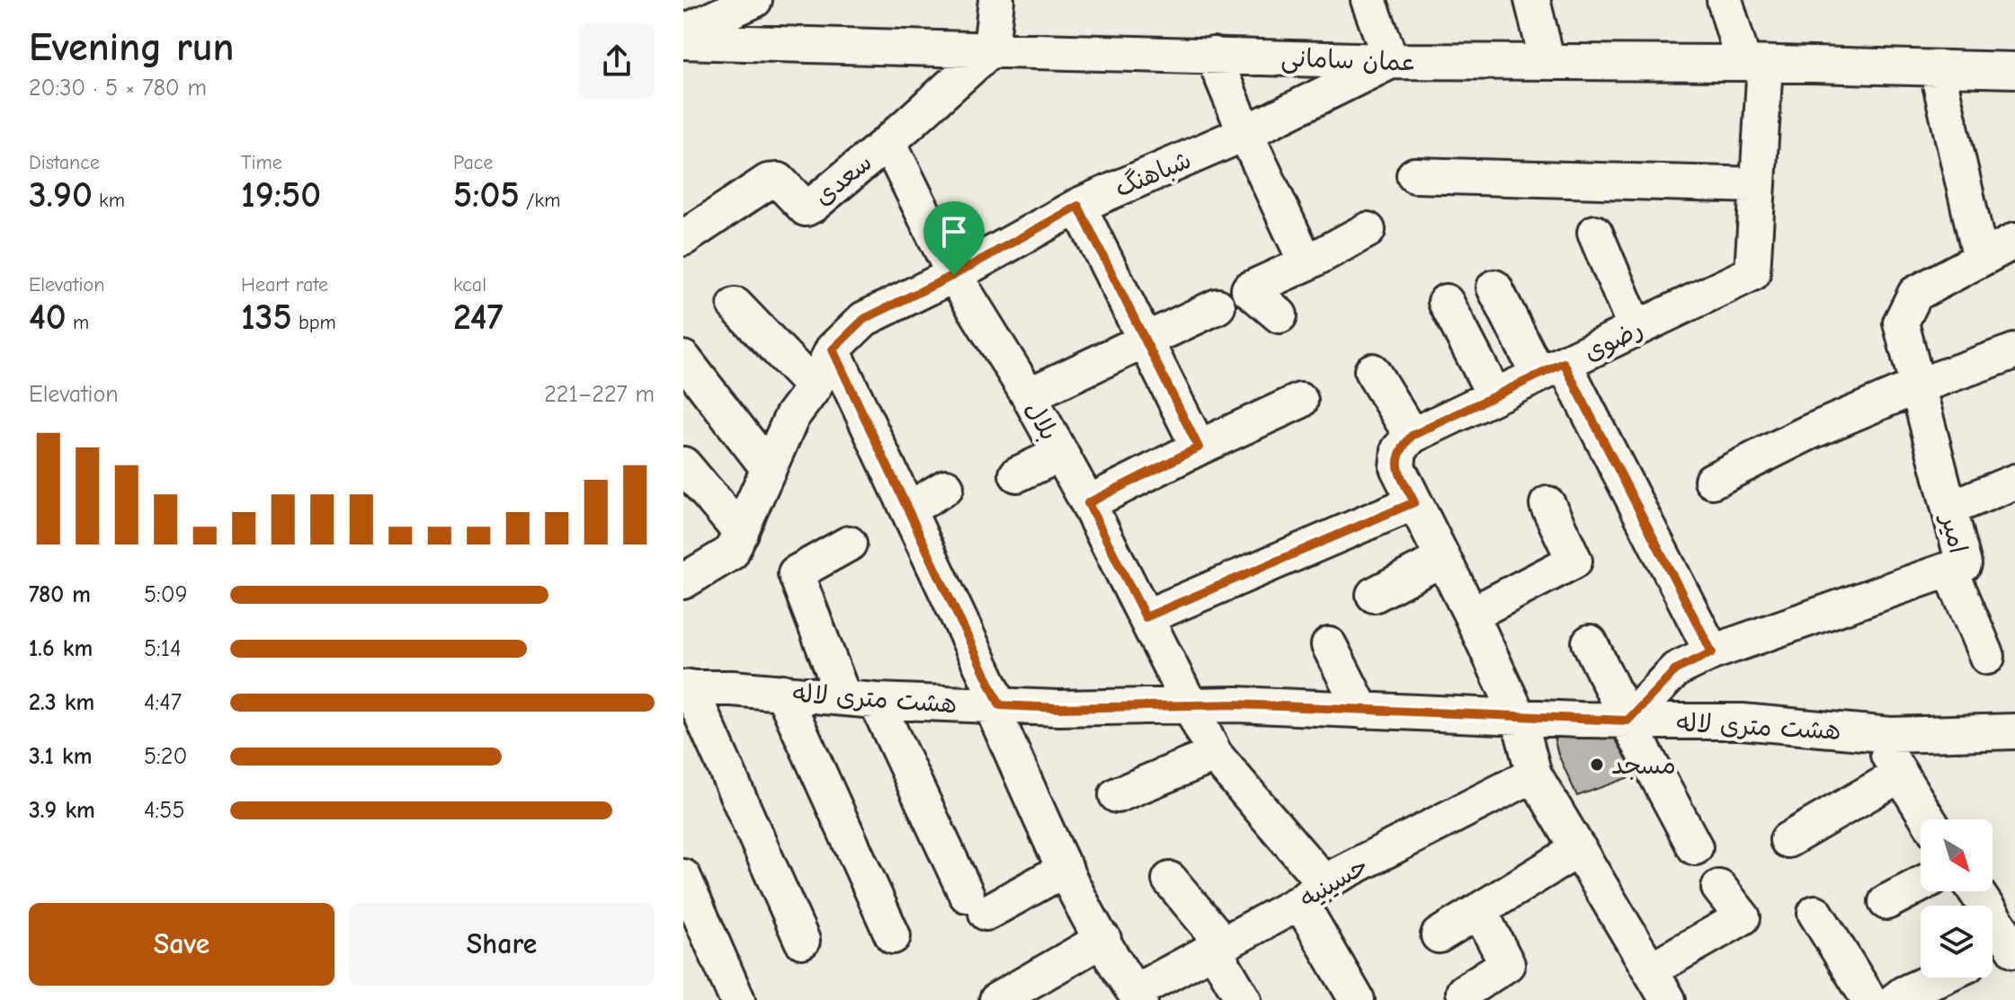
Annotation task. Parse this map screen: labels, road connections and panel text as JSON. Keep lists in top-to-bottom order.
{
  "streets": {
    "street": [
      "عمان سامانی",
      "شباهنگ",
      "سعدی",
      "رضوی",
      "بلال",
      "امیر",
      "هشت متری لاله",
      "حسینیه"
    ]
  },
  "crossings": [
    ["عمان سامانی", "شباهنگ"],
    ["عمان سامانی", "سعدی"],
    ["عمان سامانی", "رضوی"],
    ["شباهنگ", "بلال"],
    ["سعدی", "بلال"],
    ["بلال", "هشت متری لاله"],
    ["بلال", "حسینیه"],
    ["امیر", "هشت متری لاله"]
  ],
  "places": ["مسجد"],
  "north": "bottom right",
  "page": {
    "heading": ["Evening run", "20:30 · 5 × 780 m"],
    "stats": [
      ["Distance", "3.90 km"],
      ["Time", "19:50"],
      ["Pace", "5:05 /km"],
      ["Elevation", "40 m"],
      ["Heart rate", "135 bpm"],
      ["kcal", "247"]
    ],
    "chart": ["Elevation", "221–227 m"],
    "list": [
      {
        "name": "780 m",
        "note": "5:09"
      },
      {
        "name": "1.6 km",
        "note": "5:14"
      },
      {
        "name": "2.3 km",
        "note": "4:47"
      },
      {
        "name": "3.1 km",
        "note": "5:20"
      },
      {
        "name": "3.9 km",
        "note": "4:55"
      }
    ],
    "buttons": ["Save", "Share"]
  }
}
